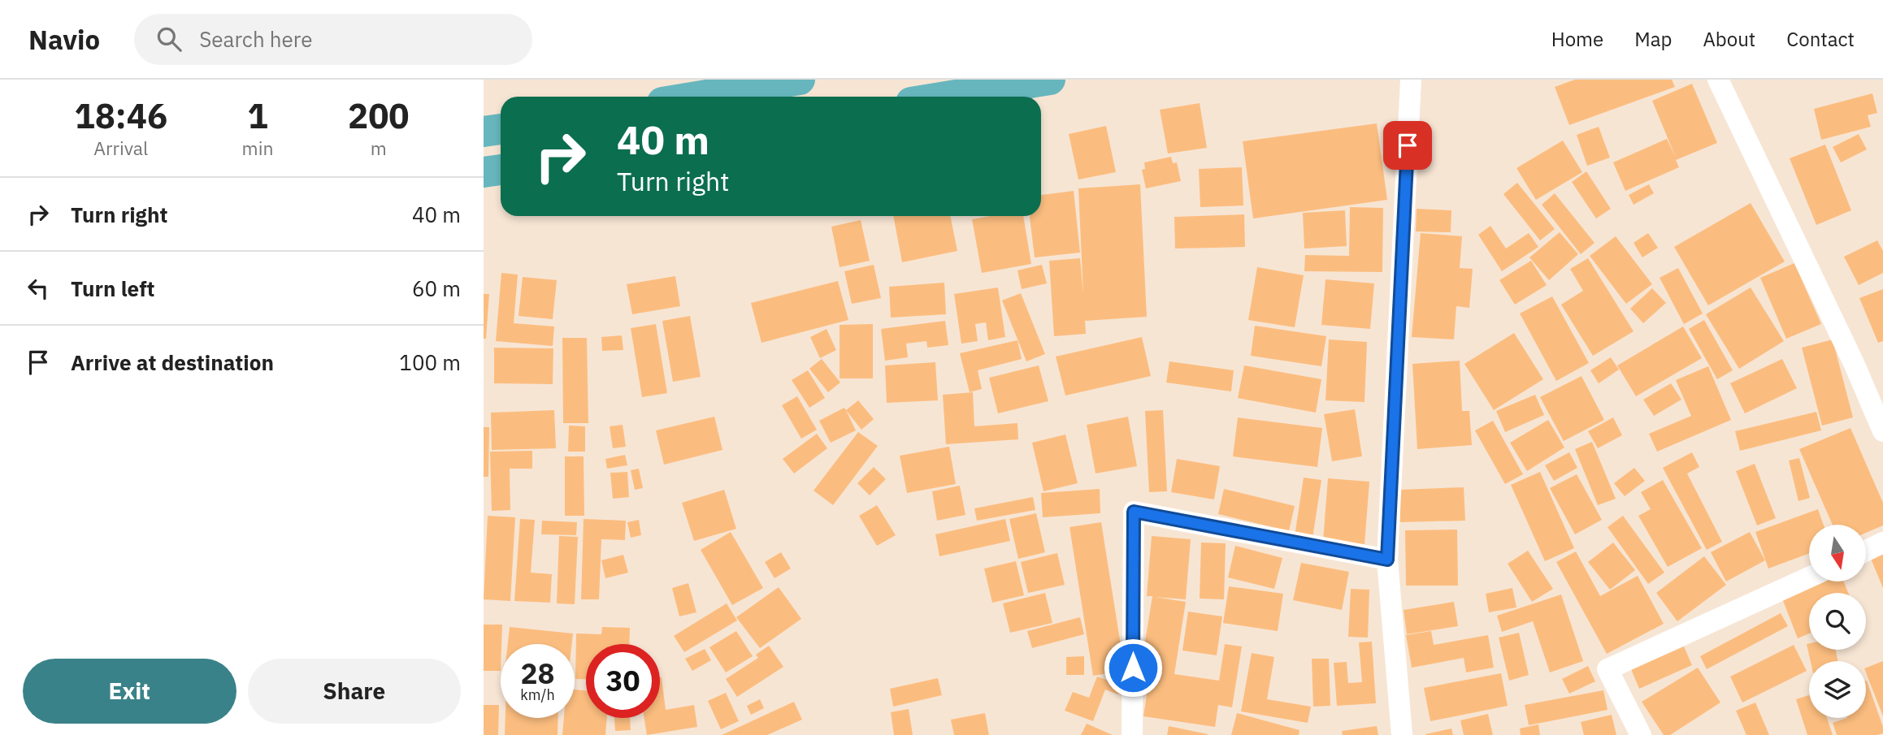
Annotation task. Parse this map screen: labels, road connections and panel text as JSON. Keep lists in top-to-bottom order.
{
  "north": "bottom",
  "page": {
    "header": "Navio",
    "search": "Search here",
    "nav": [
      "Home",
      "Map",
      "About",
      "Contact"
    ],
    "eta": [
      "18:46",
      "Arrival",
      "1",
      "min",
      "200",
      "m"
    ],
    "turn": ["40 m", "Turn right"],
    "list": [
      {
        "name": "Turn right",
        "value": "40 m"
      },
      {
        "name": "Turn left",
        "value": "60 m"
      },
      {
        "name": "Arrive at destination",
        "value": "100 m"
      }
    ],
    "speed": "28 km/h",
    "limit": "30",
    "buttons": ["Exit", "Share"]
  }
}
